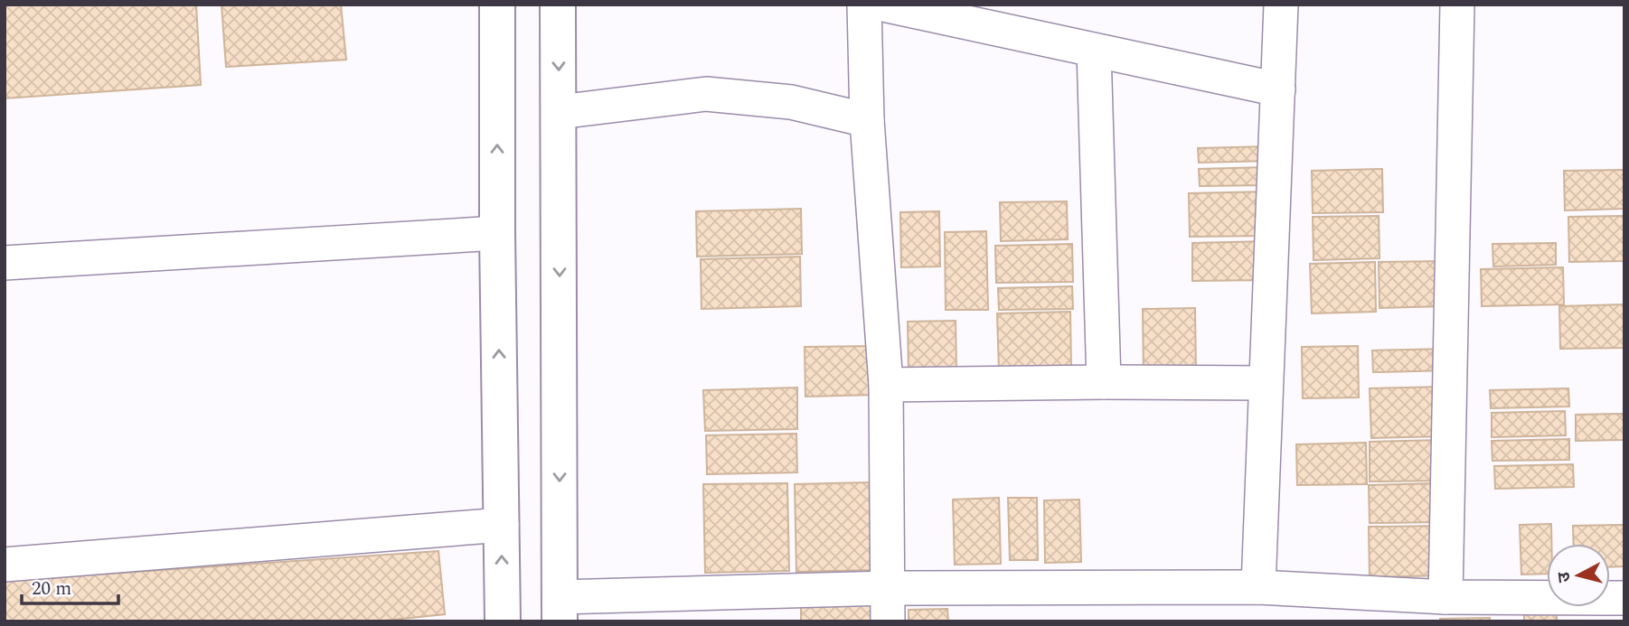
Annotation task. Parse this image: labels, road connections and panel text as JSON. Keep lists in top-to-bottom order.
{
  "scale_bar": "20 m",
  "north": "left"
}
